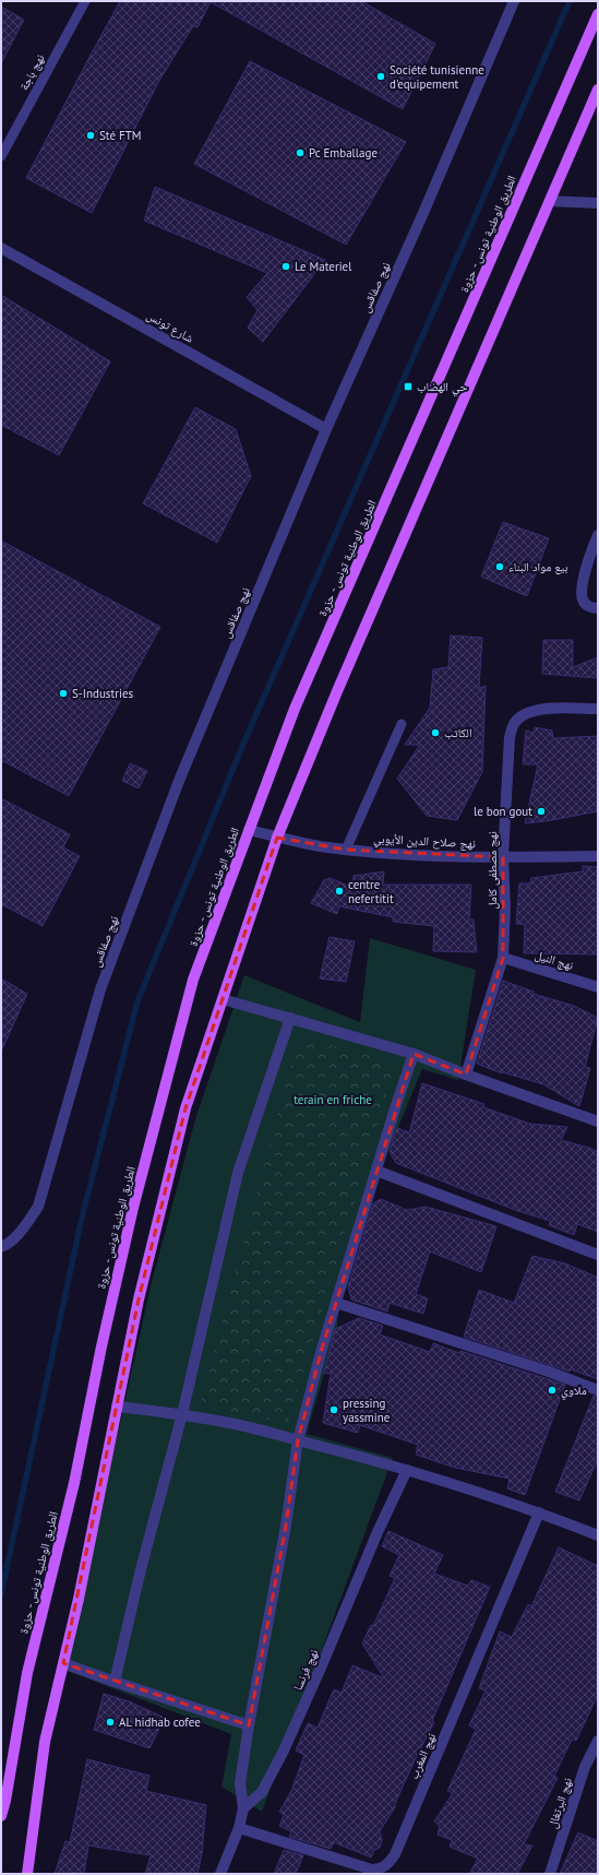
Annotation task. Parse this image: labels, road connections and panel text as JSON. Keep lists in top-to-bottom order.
{
  "streets": {
    "main road": ["الطريق الوطنية تونس - حزوة"],
    "street": [
      "نهج صفاقس",
      "شارع تونس",
      "نهج صلاح الدين الأيوبي",
      "نهج مصطفى كامل",
      "نهج النيل",
      "نهج فرنسا",
      "نهج المغرب",
      "نهج البرتغال"
    ],
    "lane": ["نهج باجة"]
  },
  "crossings": [
    ["الطريق الوطنية تونس - حزوة", "نهج صلاح الدين الأيوبي"],
    ["نهج صفاقس", "شارع تونس"],
    ["نهج صلاح الدين الأيوبي", "نهج مصطفى كامل"],
    ["نهج مصطفى كامل", "نهج النيل"]
  ],
  "parks": ["terain en friche"],
  "places": {
    "other": [
      "Société tunisienne d'equipement",
      "Sté FTM",
      "Pc Emballage",
      "Le Materiel",
      "بيع مواد البناء",
      "S-Industries",
      "الكاتب",
      "le bon gout",
      "centre nefertitit",
      "ملاوي",
      "pressing yassmine",
      "AL hidhab cofee"
    ],
    "transit": ["حي الهضاب"]
  }
}
